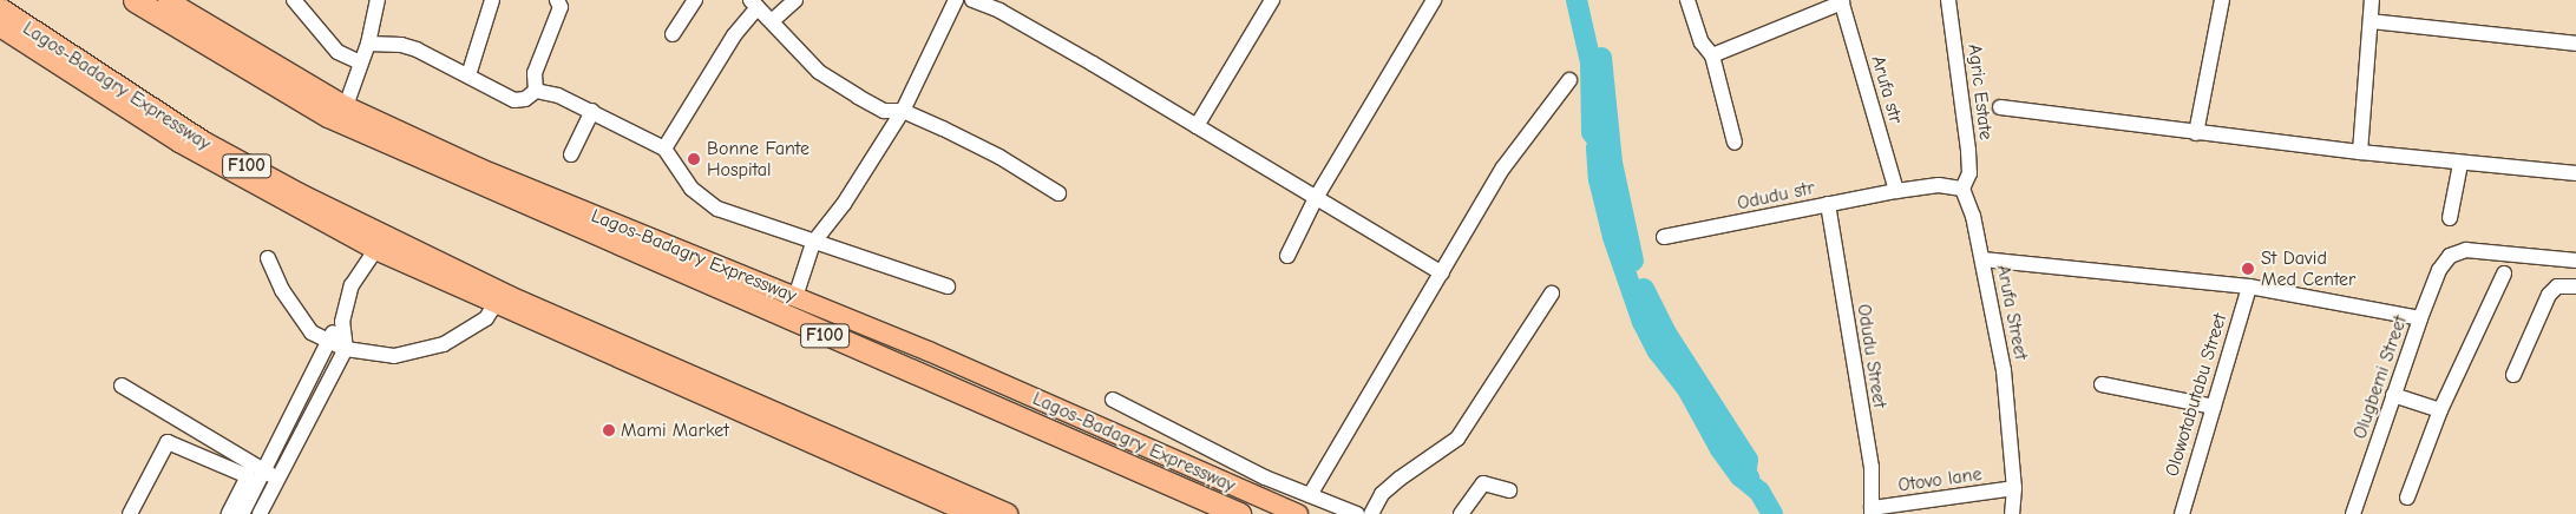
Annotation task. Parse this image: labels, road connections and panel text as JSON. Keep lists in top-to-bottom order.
{
  "streets": {
    "highway": ["Lagos-Badagry Expressway", "F100"],
    "street": [
      "Arufa str",
      "Agric Estate",
      "Odudu str",
      "Arufa Street",
      "Odudu Street",
      "Olugbemi Street",
      "Olowotabutabu Street",
      "Otovo lane"
    ]
  },
  "crossings": [
    ["Arufa str", "Odudu str"],
    ["Agric Estate", "Arufa Street"],
    ["Odudu str", "Odudu Street"],
    ["Arufa Street", "Otovo lane"],
    ["Odudu Street", "Otovo lane"]
  ],
  "places": ["Bonne Fante Hospital", "St David Med Center", "Mami Market"]
}
